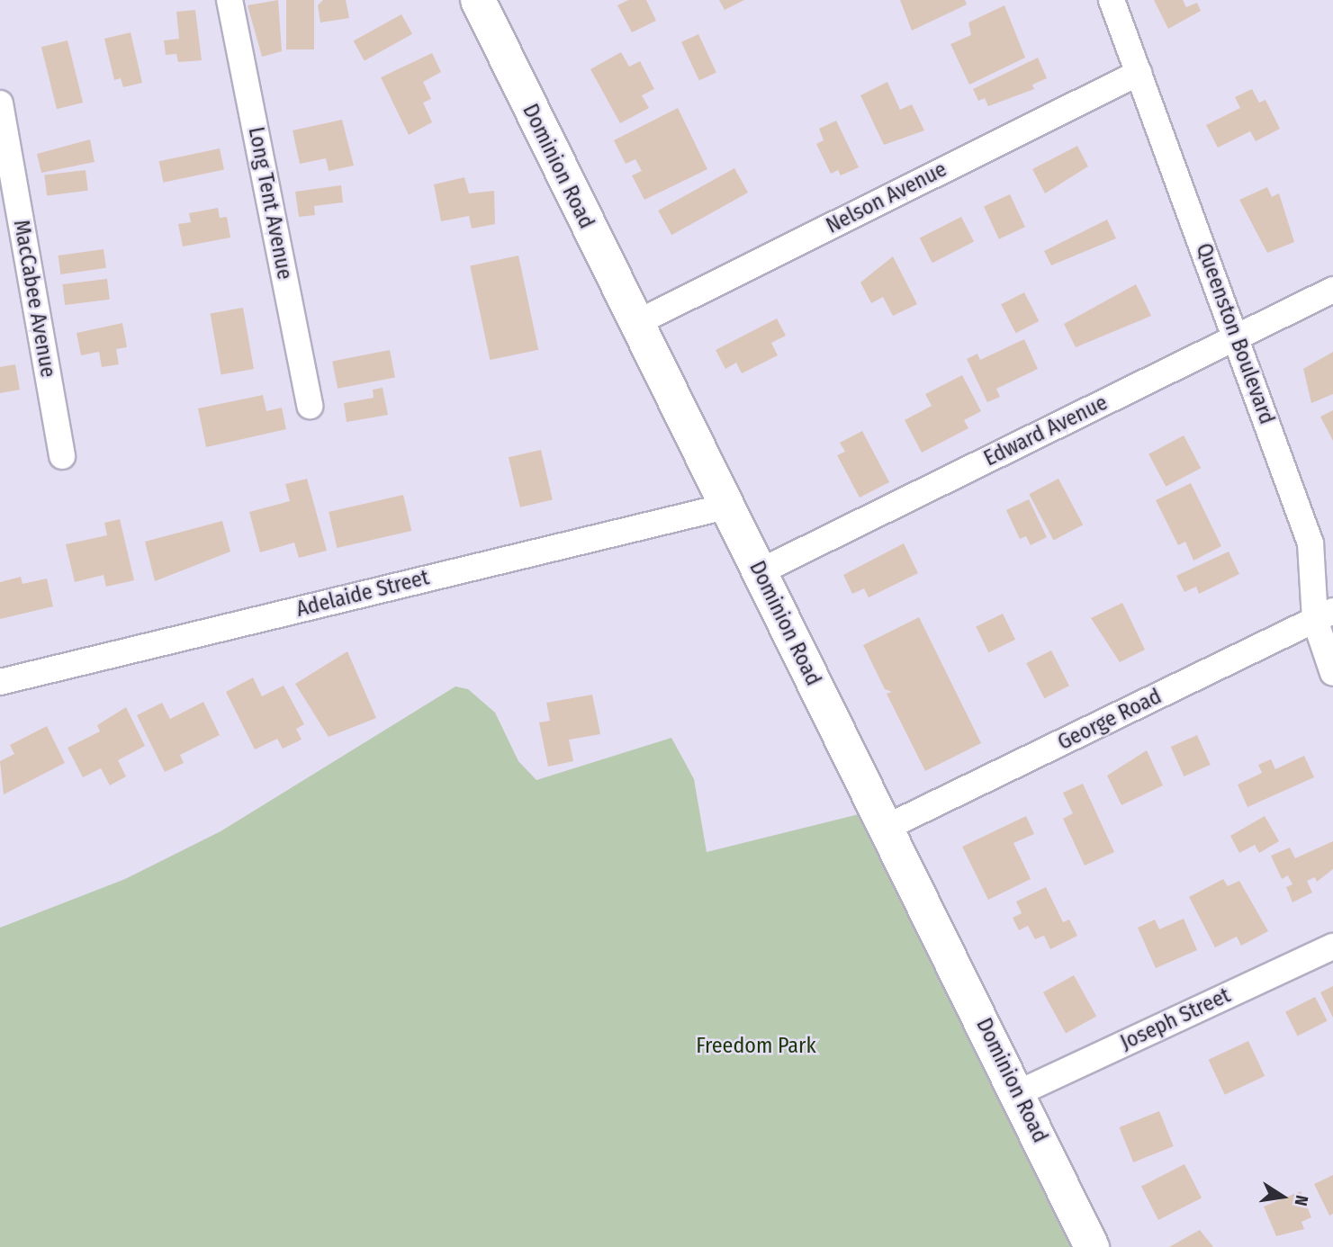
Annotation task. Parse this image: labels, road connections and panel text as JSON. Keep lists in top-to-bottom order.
{
  "streets": {
    "main road": ["Dominion Road"],
    "street": [
      "Nelson Avenue",
      "Long Tent Avenue",
      "MacCabee Avenue",
      "Queenston Boulevard",
      "Edward Avenue",
      "Adelaide Street",
      "George Road",
      "Joseph Street"
    ]
  },
  "crossings": [
    ["Dominion Road", "Nelson Avenue"],
    ["Dominion Road", "Edward Avenue"],
    ["Dominion Road", "Adelaide Street"],
    ["Dominion Road", "George Road"],
    ["Dominion Road", "Joseph Street"],
    ["Nelson Avenue", "Queenston Boulevard"],
    ["Queenston Boulevard", "Edward Avenue"],
    ["Queenston Boulevard", "George Road"]
  ],
  "parks": ["Freedom Park"],
  "north": "right"
}
